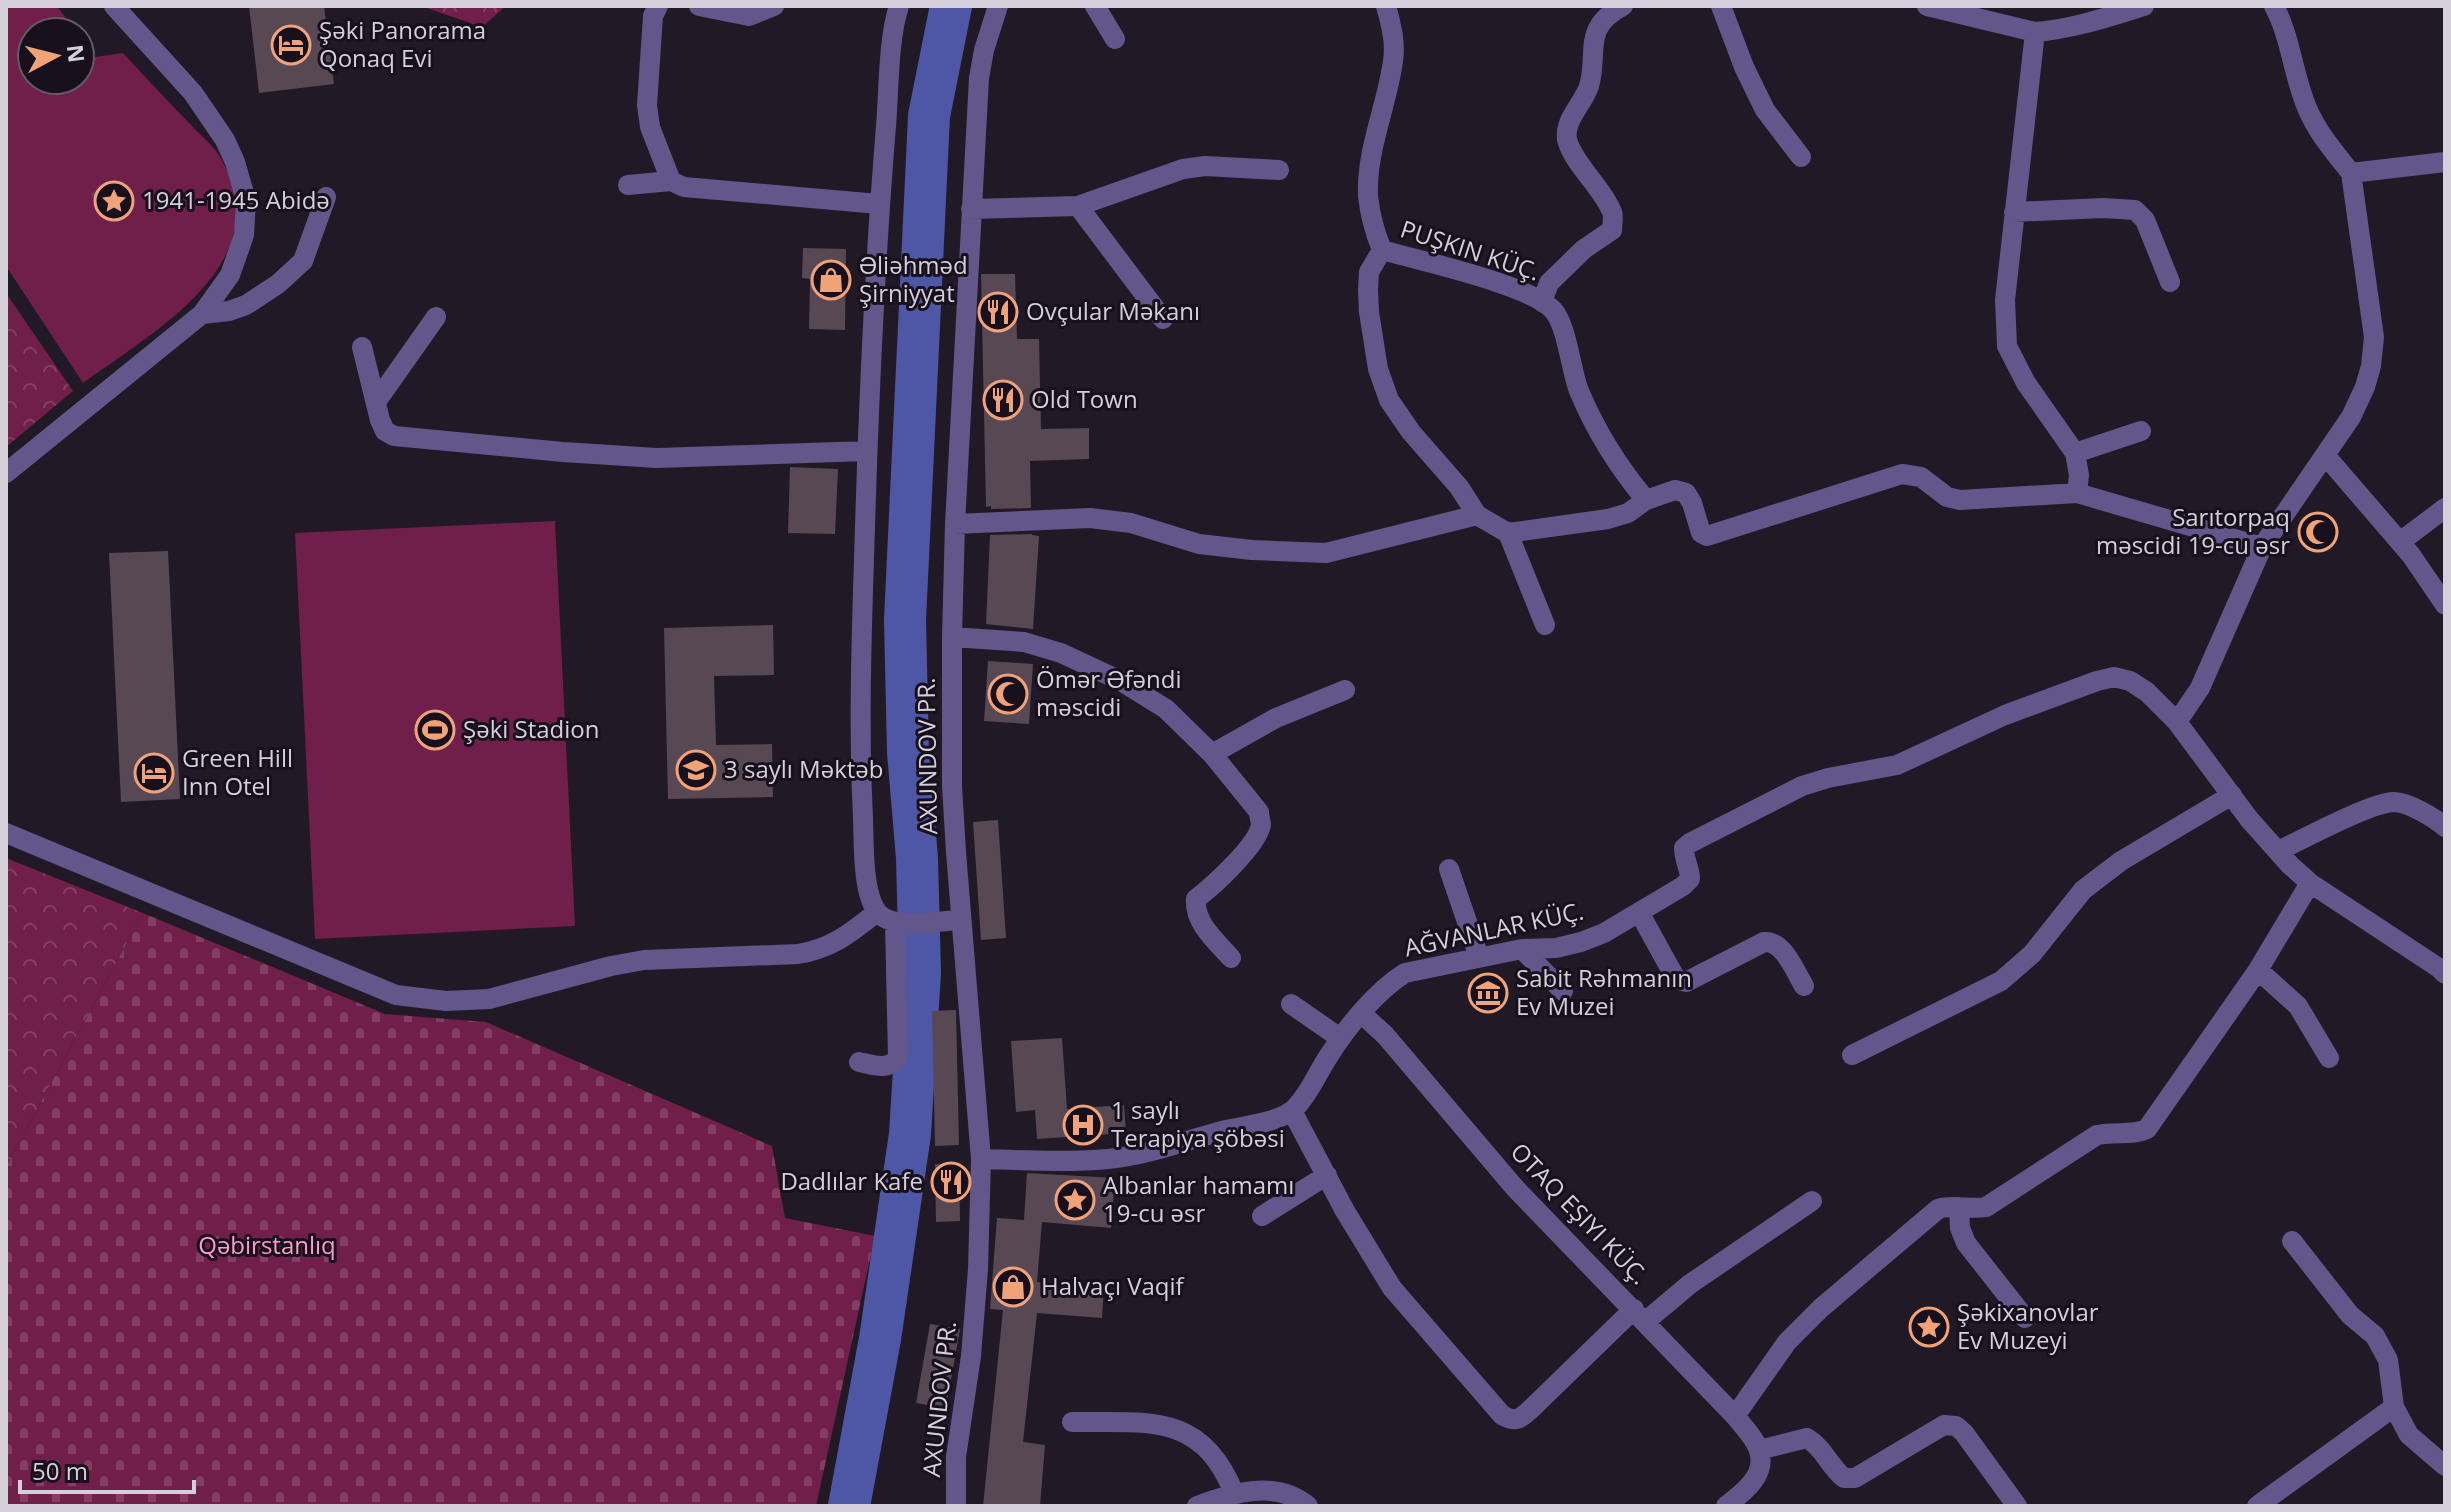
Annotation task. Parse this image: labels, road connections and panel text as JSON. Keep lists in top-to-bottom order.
{
  "streets": {
    "street": [
      "PUŞKIN KÜÇ.",
      "AXUNDOV PR.",
      "AĞVANLAR KÜÇ.",
      "OTAQ EŞIYI KÜÇ."
    ]
  },
  "crossings": [
    ["AĞVANLAR KÜÇ.", "OTAQ EŞIYI KÜÇ."]
  ],
  "parks": ["Qəbirstanlıq"],
  "places": {
    "hotel": ["Şəki Panorama Qonaq Evi", "Green Hill Inn Otel"],
    "place": ["1941-1945 Abidə", "Albanlar hamamı 19-cu əsr", "Şəkixanovlar Ev Muzeyi"],
    "shop": ["Əliəhməd Şirniyyat", "Halvaçı Vaqif"],
    "restaurant": ["Ovçular Məkanı", "Old Town", "Dadlılar Kafe"],
    "mosque": ["Sarıtorpaq məscidi 19-cu əsr", "Ömər Əfəndi məscidi"],
    "sports": ["Şəki Stadion"],
    "school or university": ["3 saylı Məktəb"],
    "museum": ["Sabit Rəhmanın Ev Muzei"],
    "hospital": ["1 saylı Terapiya şöbəsi"]
  },
  "scale_bar": "50 m",
  "north": "right"
}
